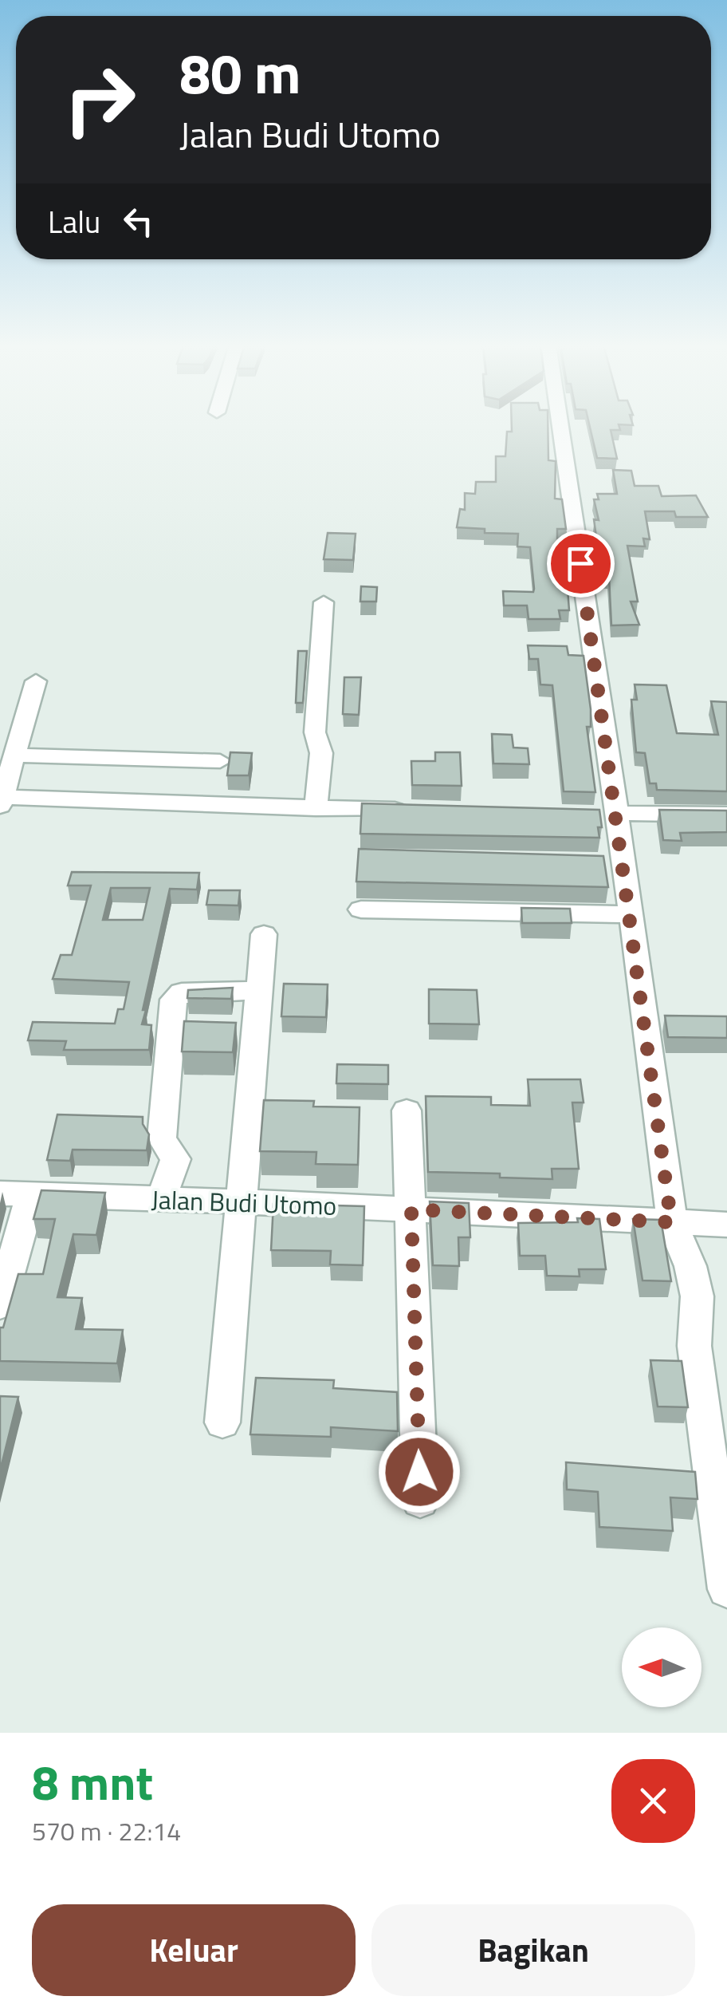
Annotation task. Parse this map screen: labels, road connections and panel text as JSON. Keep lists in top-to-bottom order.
{
  "streets": {
    "street": ["Jalan Budi Utomo"]
  },
  "north": "left",
  "page": {
    "turn": ["80 m", "Jalan Budi Utomo"],
    "then": "Lalu",
    "heading": ["8 mnt", "570 m · 22:14"],
    "buttons": ["Keluar", "Bagikan"]
  }
}
